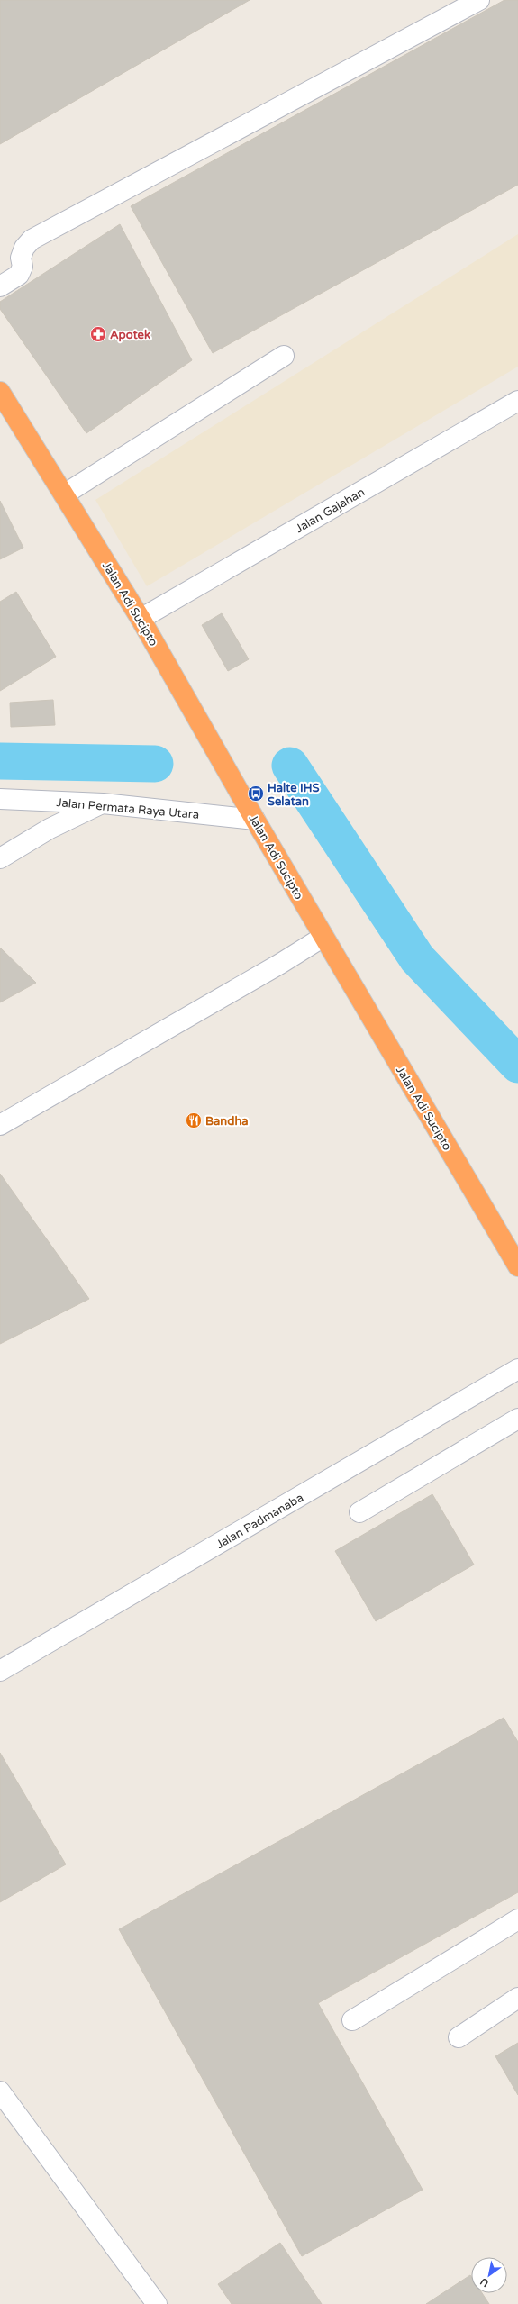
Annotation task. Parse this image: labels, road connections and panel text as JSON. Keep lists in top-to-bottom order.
{
  "streets": {
    "highway": ["Jalan Adi Sucipto"],
    "street": ["Jalan Gajahan", "Jalan Permata Raya Utara", "Jalan Padmanaba"]
  },
  "crossings": [
    ["Jalan Gajahan", "Jalan Adi Sucipto"],
    ["Jalan Adi Sucipto", "Jalan Permata Raya Utara"]
  ],
  "places": {
    "pharmacy": ["Apotek"],
    "bus stop": ["Halte IHS Selatan"],
    "restaurant": ["Bandha"]
  },
  "north": "bottom left"
}
